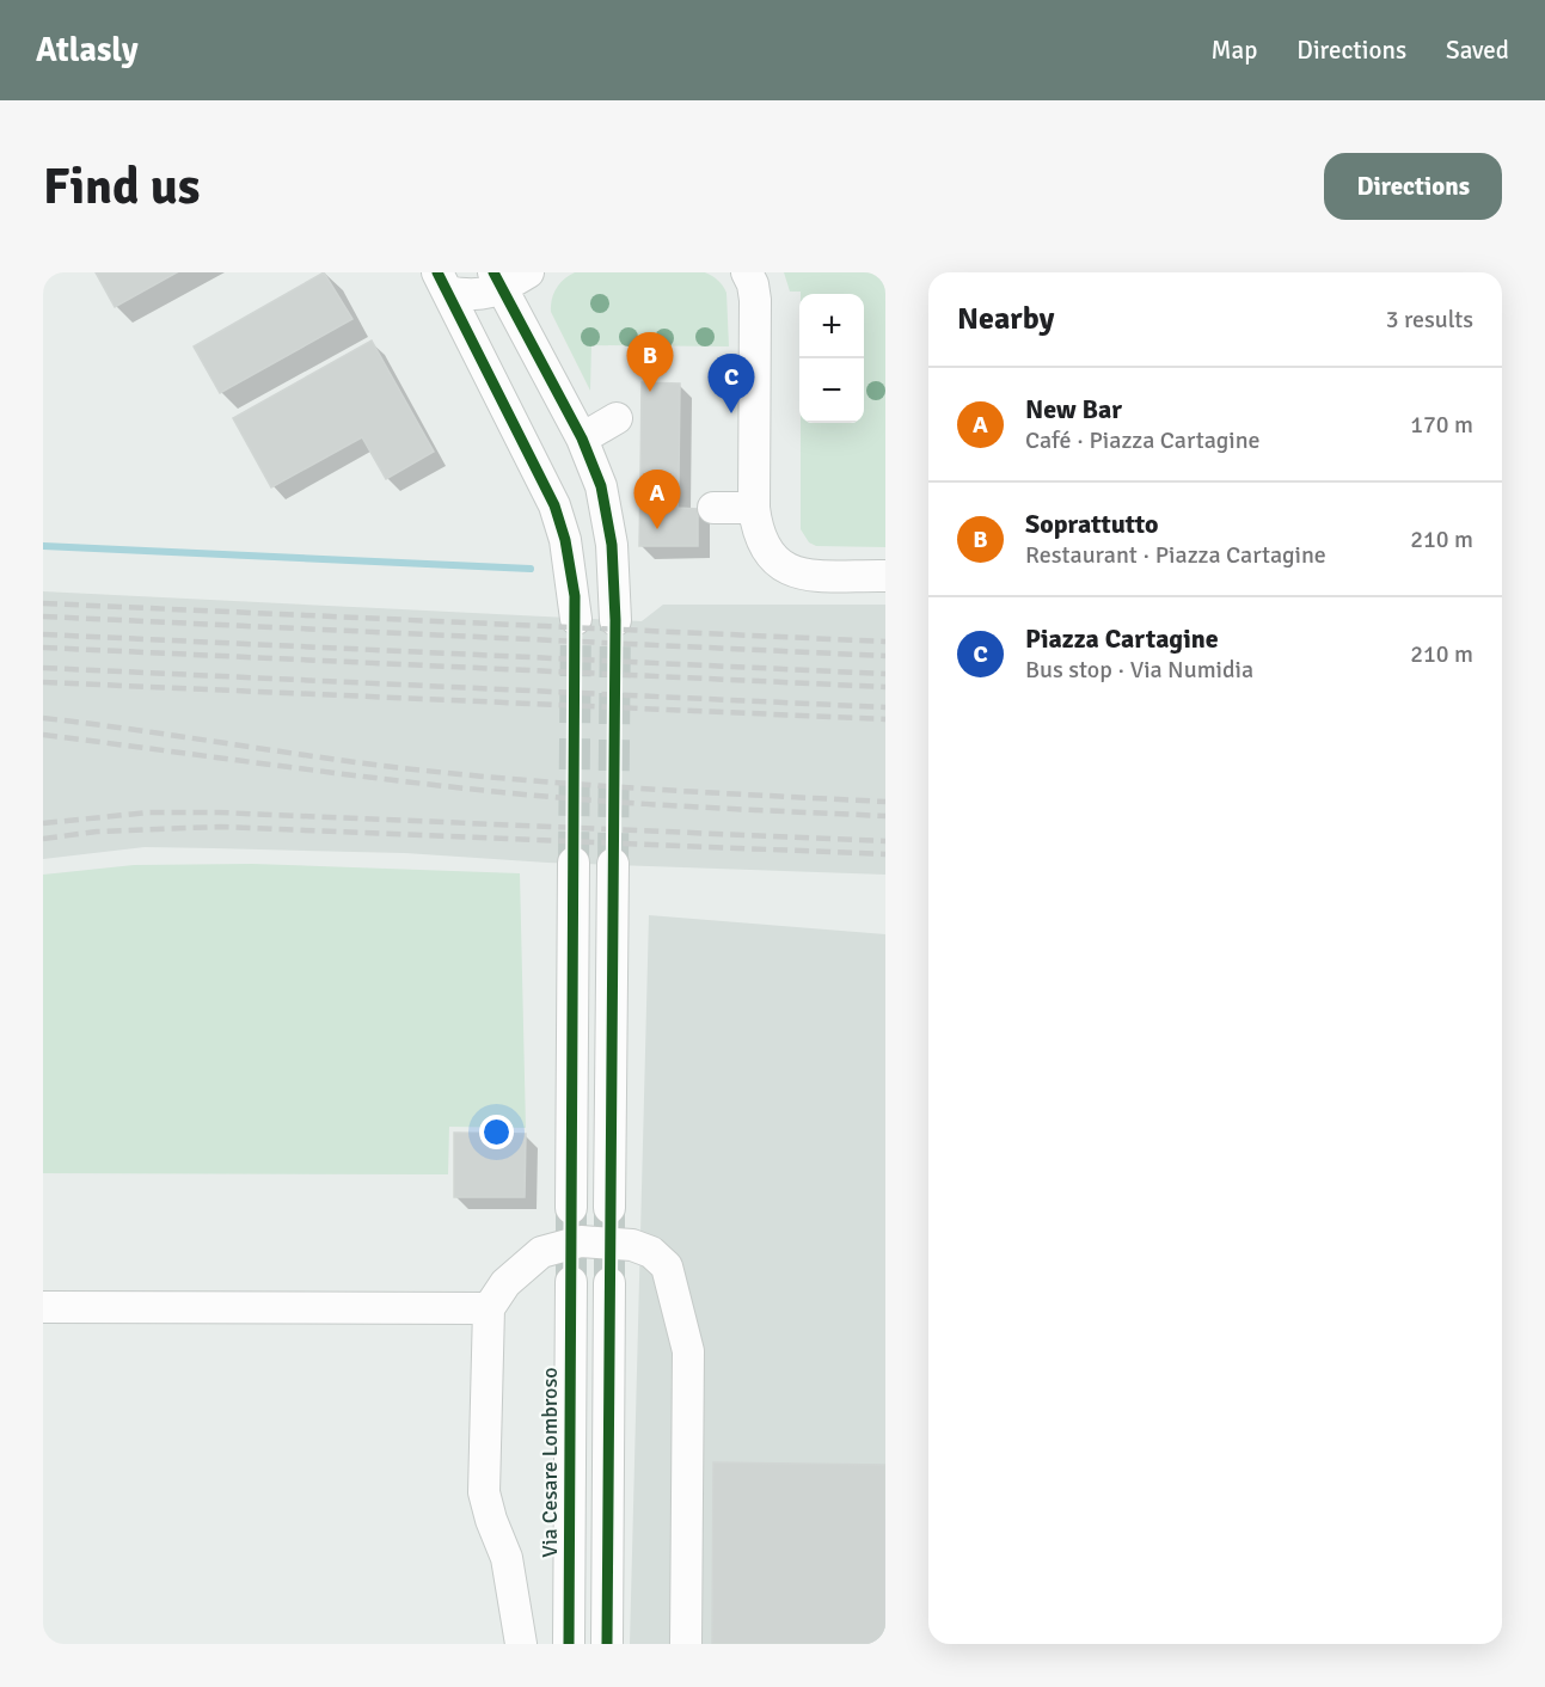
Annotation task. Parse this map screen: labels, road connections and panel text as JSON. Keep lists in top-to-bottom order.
{
  "streets": {
    "street": ["Via Cesare Lombroso"]
  },
  "page": {
    "header": "Atlasly",
    "nav": ["Map", "Directions", "Saved"],
    "buttons": "Directions",
    "title": "Find us",
    "heading": ["Nearby", "3 results"],
    "map_buttons": ["+", "−"],
    "pins": ["B", "C", "A"],
    "list": [
      {
        "mark": "A",
        "name": "New Bar",
        "note": "Café · Piazza Cartagine",
        "value": "170 m"
      },
      {
        "mark": "B",
        "name": "Soprattutto",
        "note": "Restaurant · Piazza Cartagine",
        "value": "210 m"
      },
      {
        "mark": "C",
        "name": "Piazza Cartagine",
        "note": "Bus stop · Via Numidia",
        "value": "210 m"
      }
    ]
  }
}
